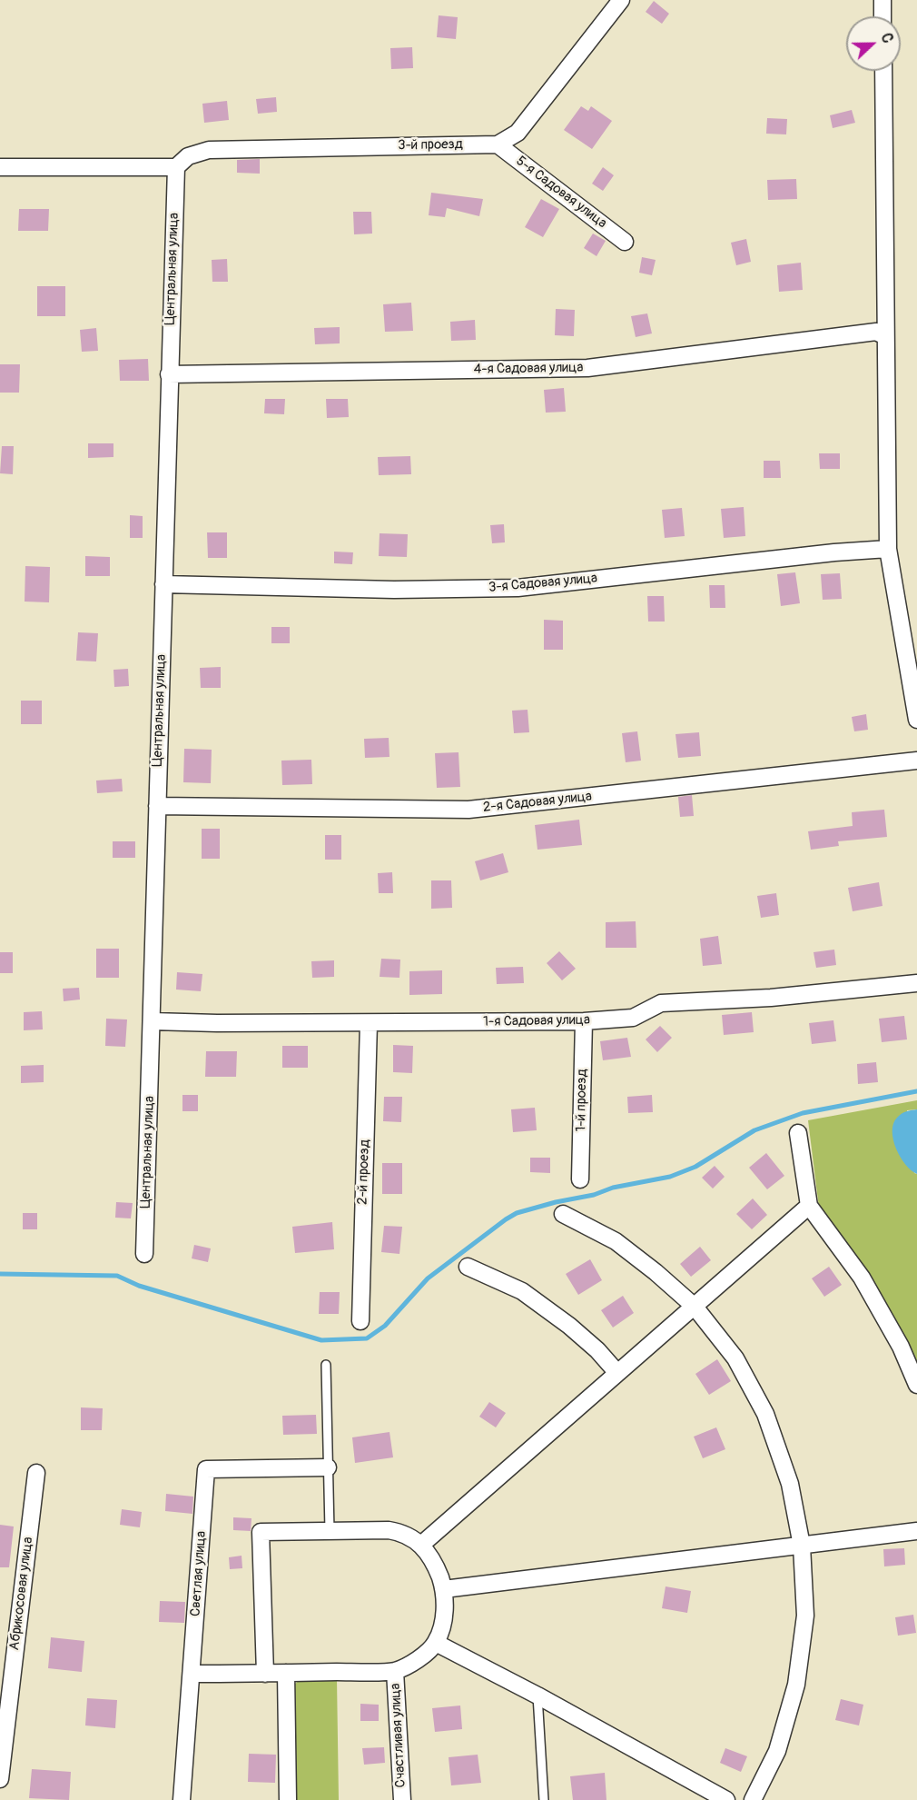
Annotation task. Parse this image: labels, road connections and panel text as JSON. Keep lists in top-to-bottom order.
{
  "streets": {
    "street": [
      "3-й проезд",
      "5-я Садовая улица",
      "Центральная улица",
      "4-я Садовая улица",
      "3-я Садовая улица",
      "2-я Садовая улица",
      "1-я Садовая улица",
      "1-й проезд",
      "2-й проезд",
      "Светлая улица",
      "Абрикосовая улица",
      "Счастливая улица"
    ]
  },
  "crossings": [
    ["3-й проезд", "5-я Садовая улица"],
    ["3-й проезд", "Центральная улица"],
    ["Центральная улица", "4-я Садовая улица"],
    ["Центральная улица", "3-я Садовая улица"],
    ["Центральная улица", "2-я Садовая улица"],
    ["Центральная улица", "1-я Садовая улица"],
    ["1-я Садовая улица", "1-й проезд"],
    ["1-я Садовая улица", "2-й проезд"]
  ],
  "north": "right"
}
